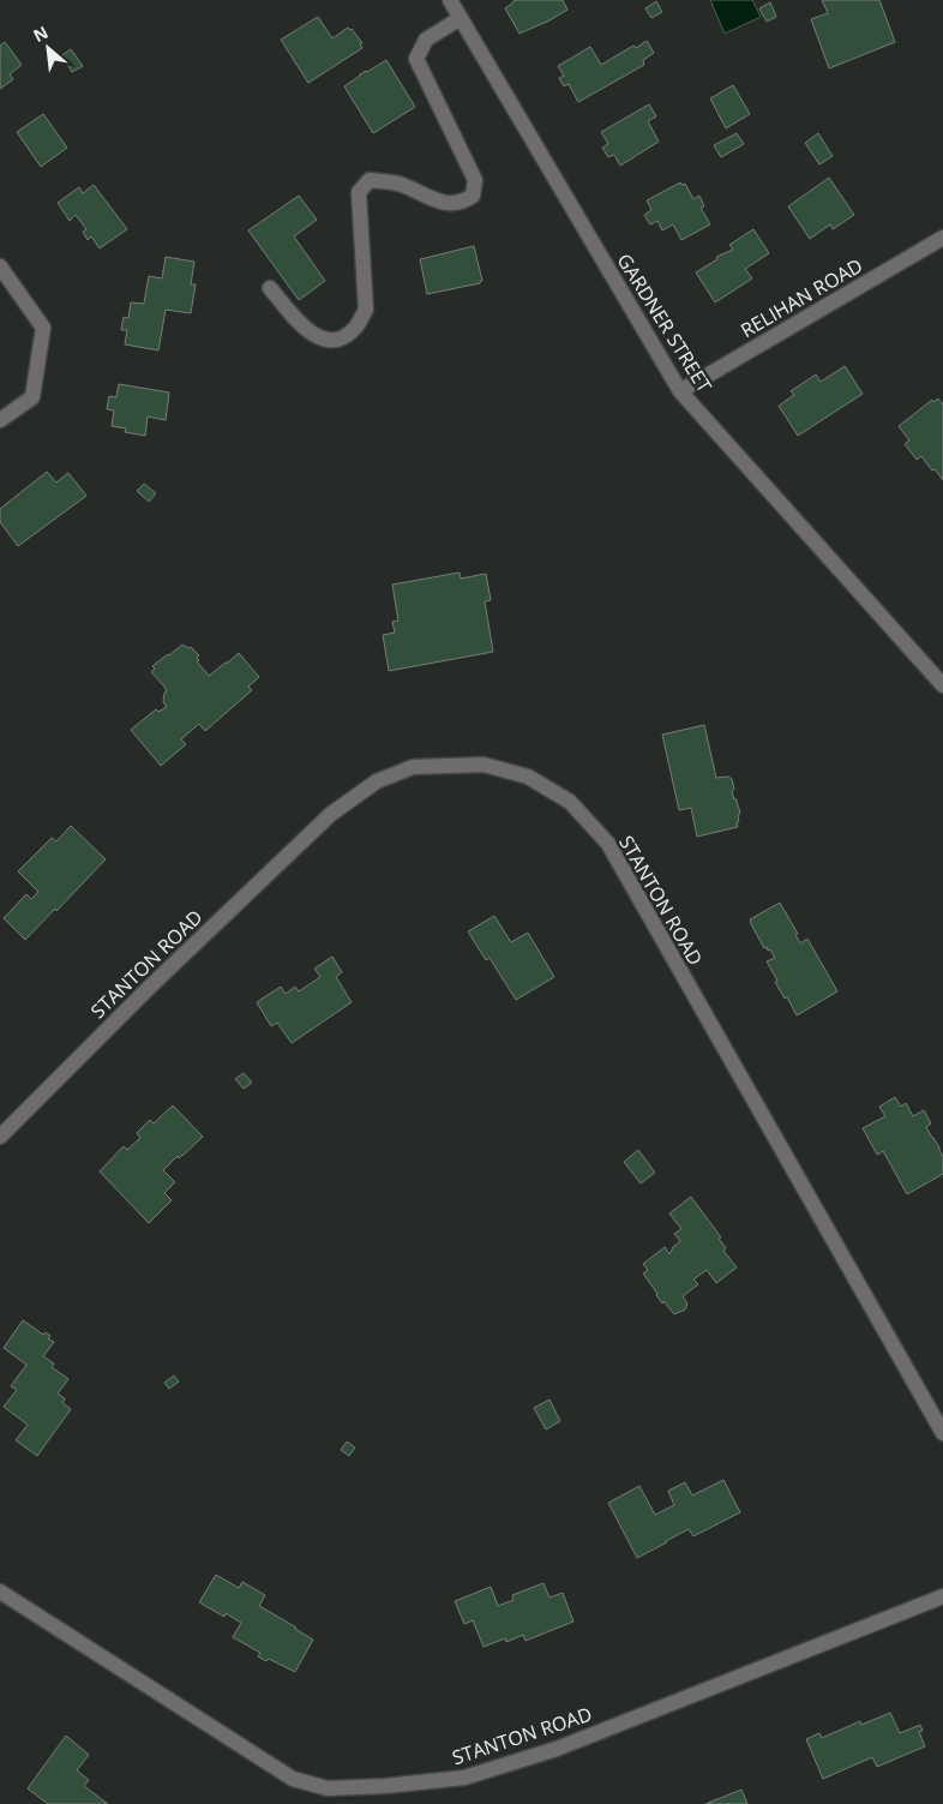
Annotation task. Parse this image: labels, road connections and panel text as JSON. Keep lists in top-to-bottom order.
{
  "streets": {
    "street": ["RELIHAN ROAD", "GARDNER STREET", "STANTON ROAD"]
  },
  "crossings": [
    ["RELIHAN ROAD", "GARDNER STREET"]
  ],
  "north": "top left"
}
